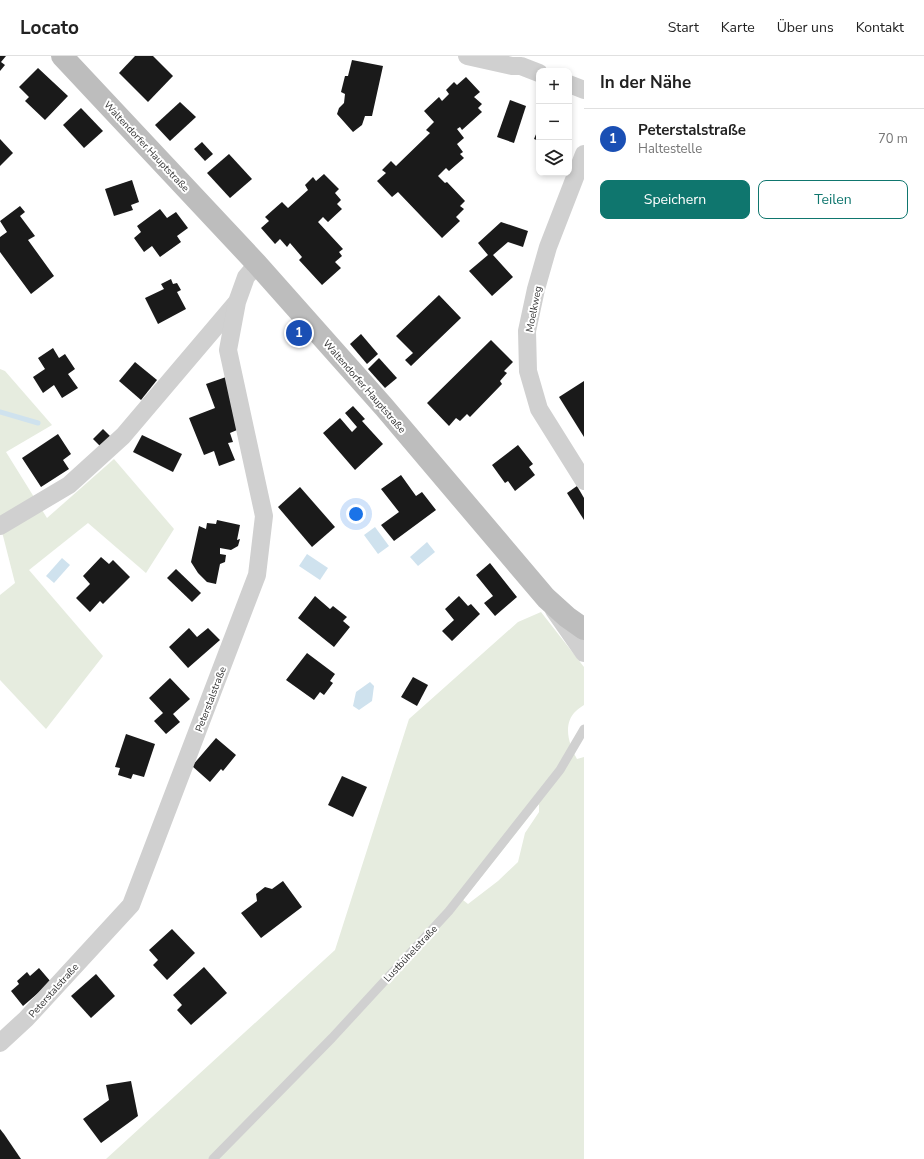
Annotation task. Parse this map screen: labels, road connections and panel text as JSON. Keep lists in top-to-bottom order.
{
  "streets": {
    "main road": ["Waltendorfer Hauptstraße"],
    "street": ["Moelkweg", "Peterstalstraße"],
    "lane": ["Lustbühelstraße"]
  },
  "crossings": [
    ["Waltendorfer Hauptstraße", "Peterstalstraße"]
  ],
  "page": {
    "header": "Locato",
    "nav": [
      "Start",
      "Karte",
      "Über uns",
      "Kontakt"
    ],
    "heading": "In der Nähe",
    "map_buttons": ["+", "−"],
    "list": [
      {
        "mark": "1",
        "name": "Peterstalstraße",
        "note": "Haltestelle",
        "value": "70 m"
      }
    ],
    "buttons": ["Speichern", "Teilen"],
    "pins": "1"
  }
}
